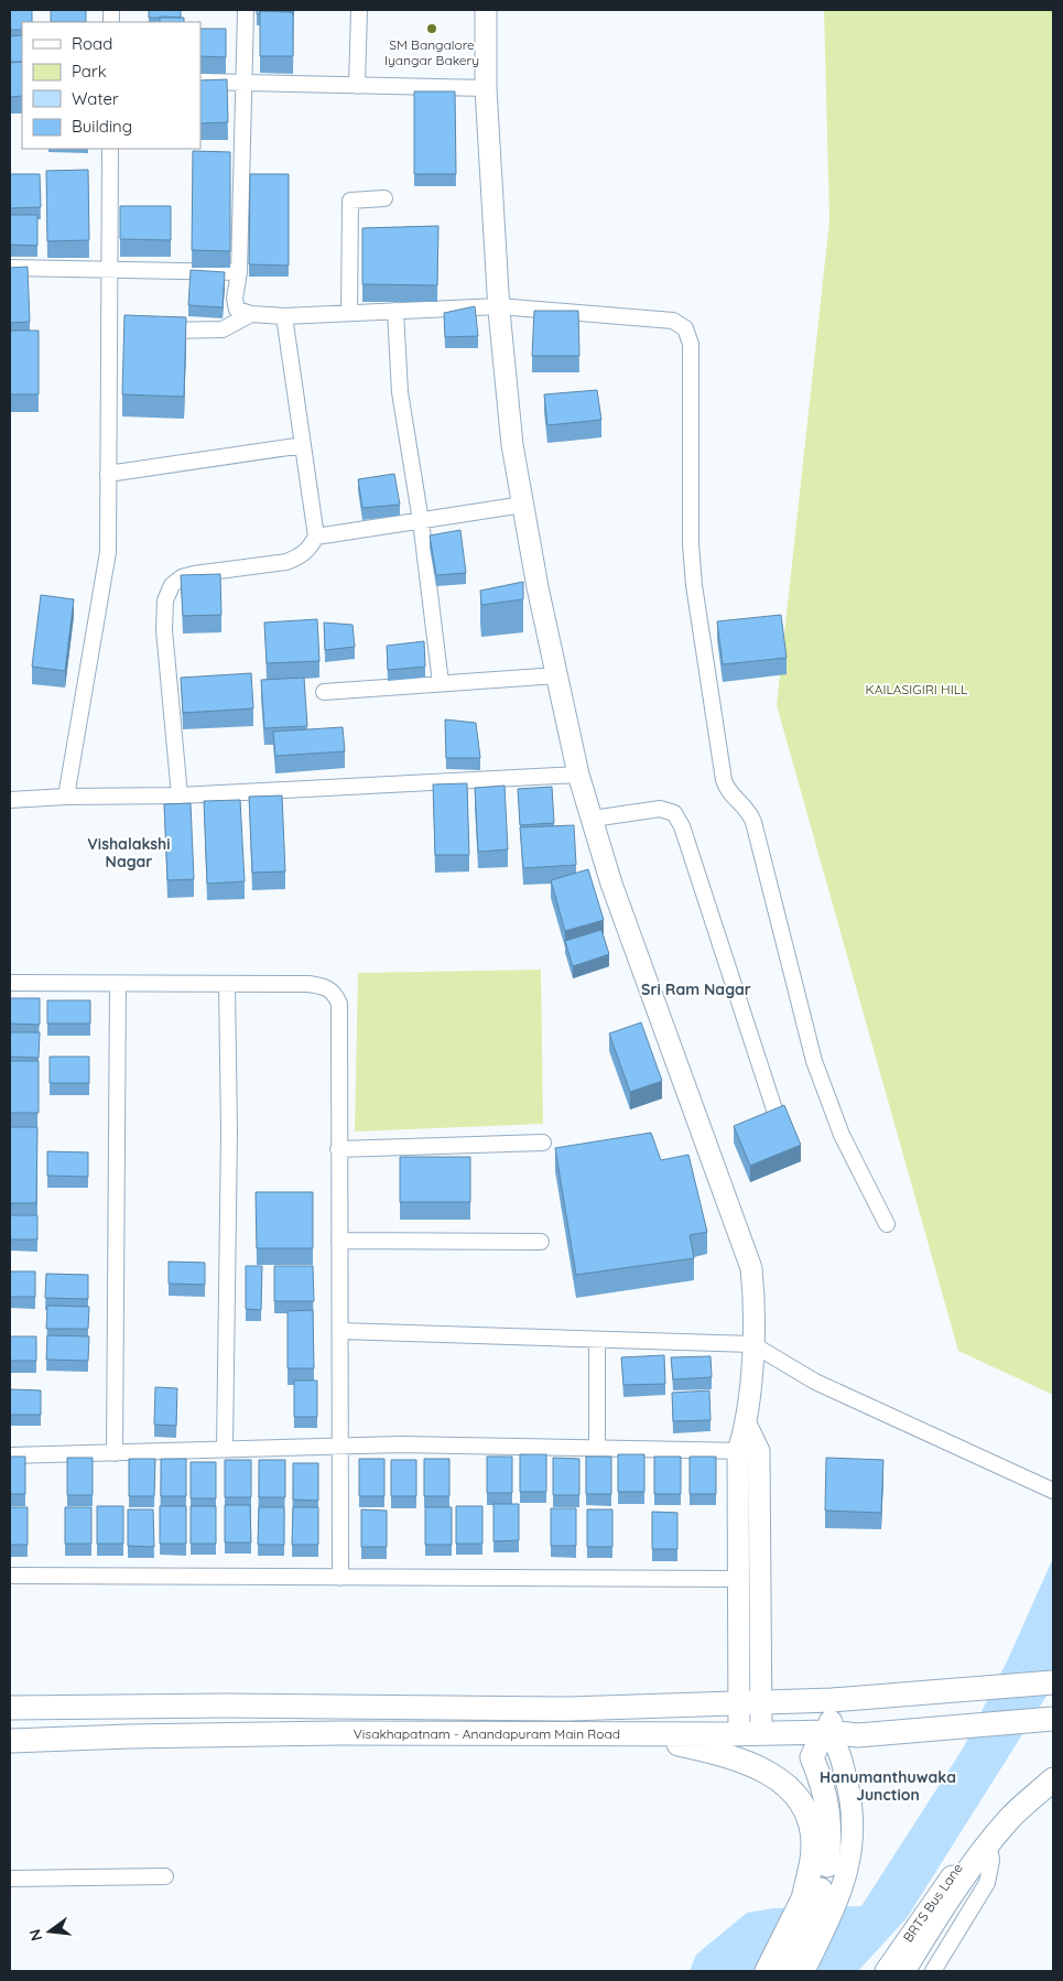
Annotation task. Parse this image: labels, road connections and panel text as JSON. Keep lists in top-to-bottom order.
{
  "streets": {
    "main road": ["Visakhapatnam - Anandapuram Main Road"],
    "street": ["BRTS Bus Lane"]
  },
  "districts": ["Vishalakshi Nagar", "Sri Ram Nagar", "Hanumanthuwaka Junction"],
  "parks": ["KAILASIGIRI HILL"],
  "places": ["SM Bangalore Iyangar Bakery"],
  "legend": [
    "Road",
    "Park",
    "Water",
    "Building"
  ],
  "north": "left"
}
